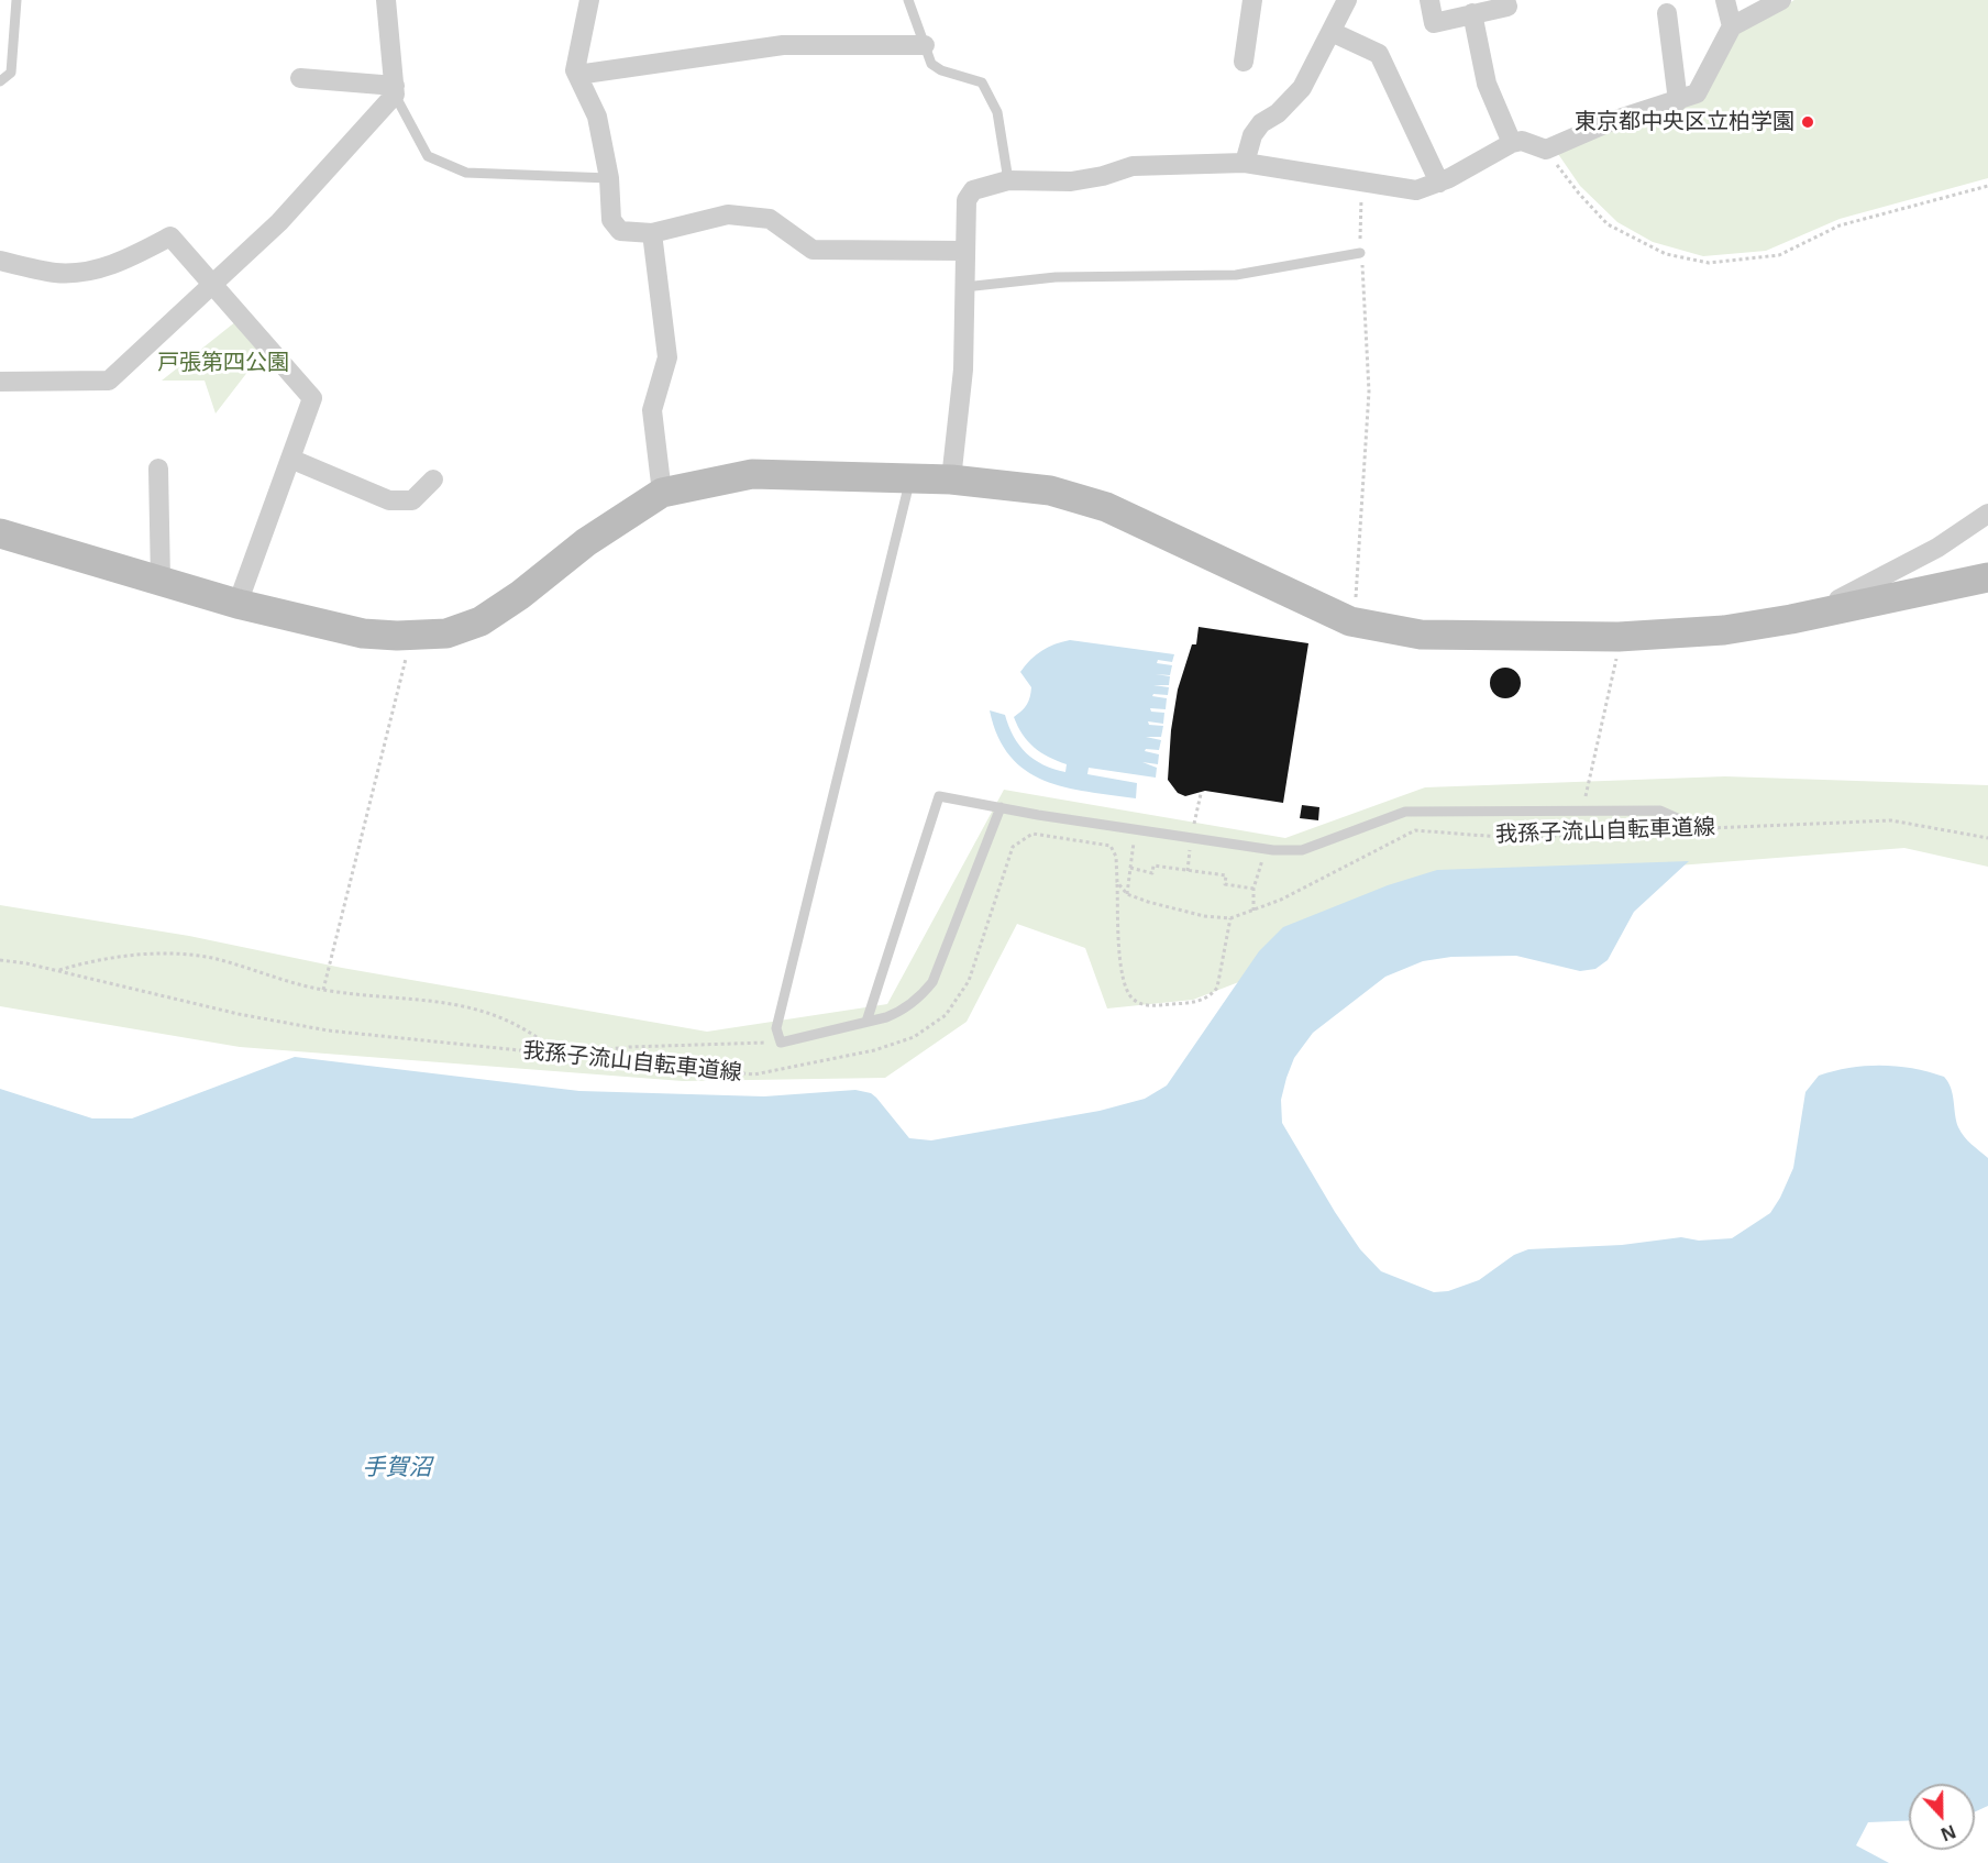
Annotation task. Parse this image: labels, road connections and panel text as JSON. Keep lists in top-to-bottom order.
{
  "streets": {
    "path": ["我孫子流山自転車道線"]
  },
  "water": ["手賀沼"],
  "parks": ["戸張第四公園"],
  "places": ["東京都中央区立柏学園"],
  "north": "bottom"
}
